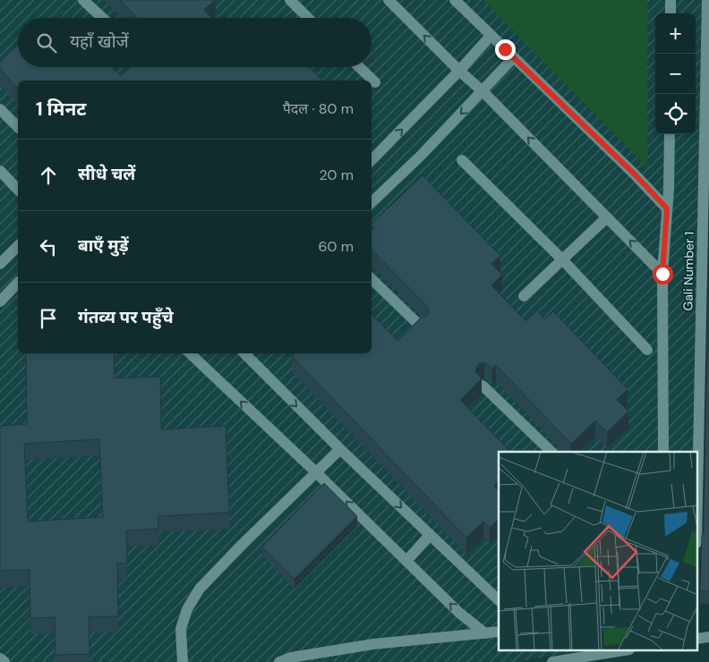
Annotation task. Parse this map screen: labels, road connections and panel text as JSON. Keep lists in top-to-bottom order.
{
  "streets": {
    "street": ["Gali Number 1"]
  },
  "page": {
    "map_buttons": ["+", "−"],
    "search": "यहाँ खोजें",
    "heading": ["1 मिनट", "पैदल · 80 m"],
    "list": [
      ["सीधे चलें", "20 m"],
      ["बाएँ मुड़ें", "60 m"],
      "गंतव्य पर पहुँचे"
    ]
  }
}
